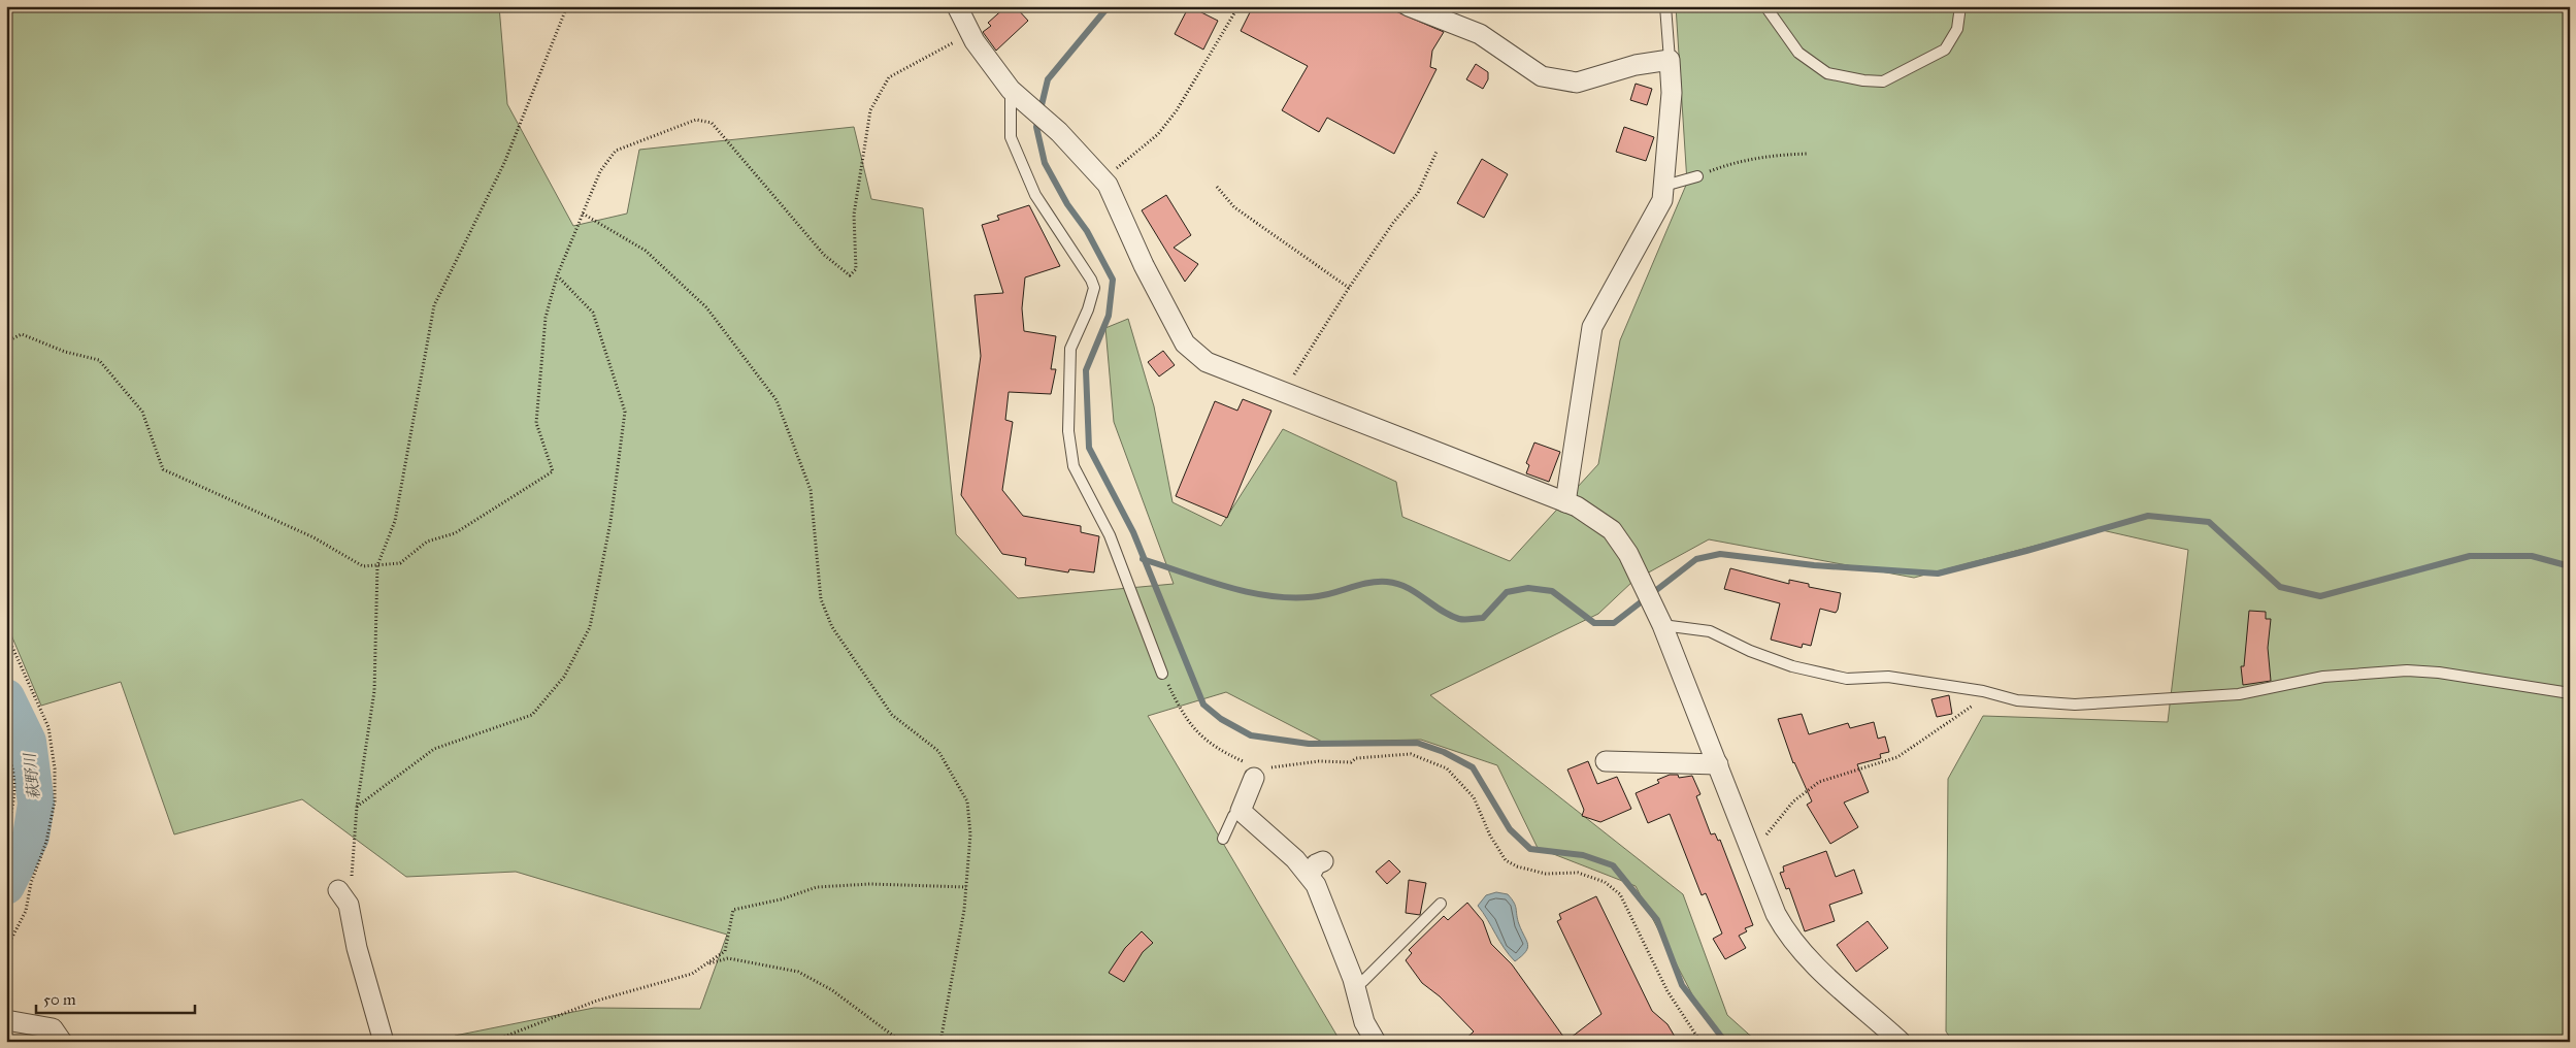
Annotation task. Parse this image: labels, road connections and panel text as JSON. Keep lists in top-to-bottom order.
{
  "water": ["萩野川"],
  "scale_bar": "50 m"
}
